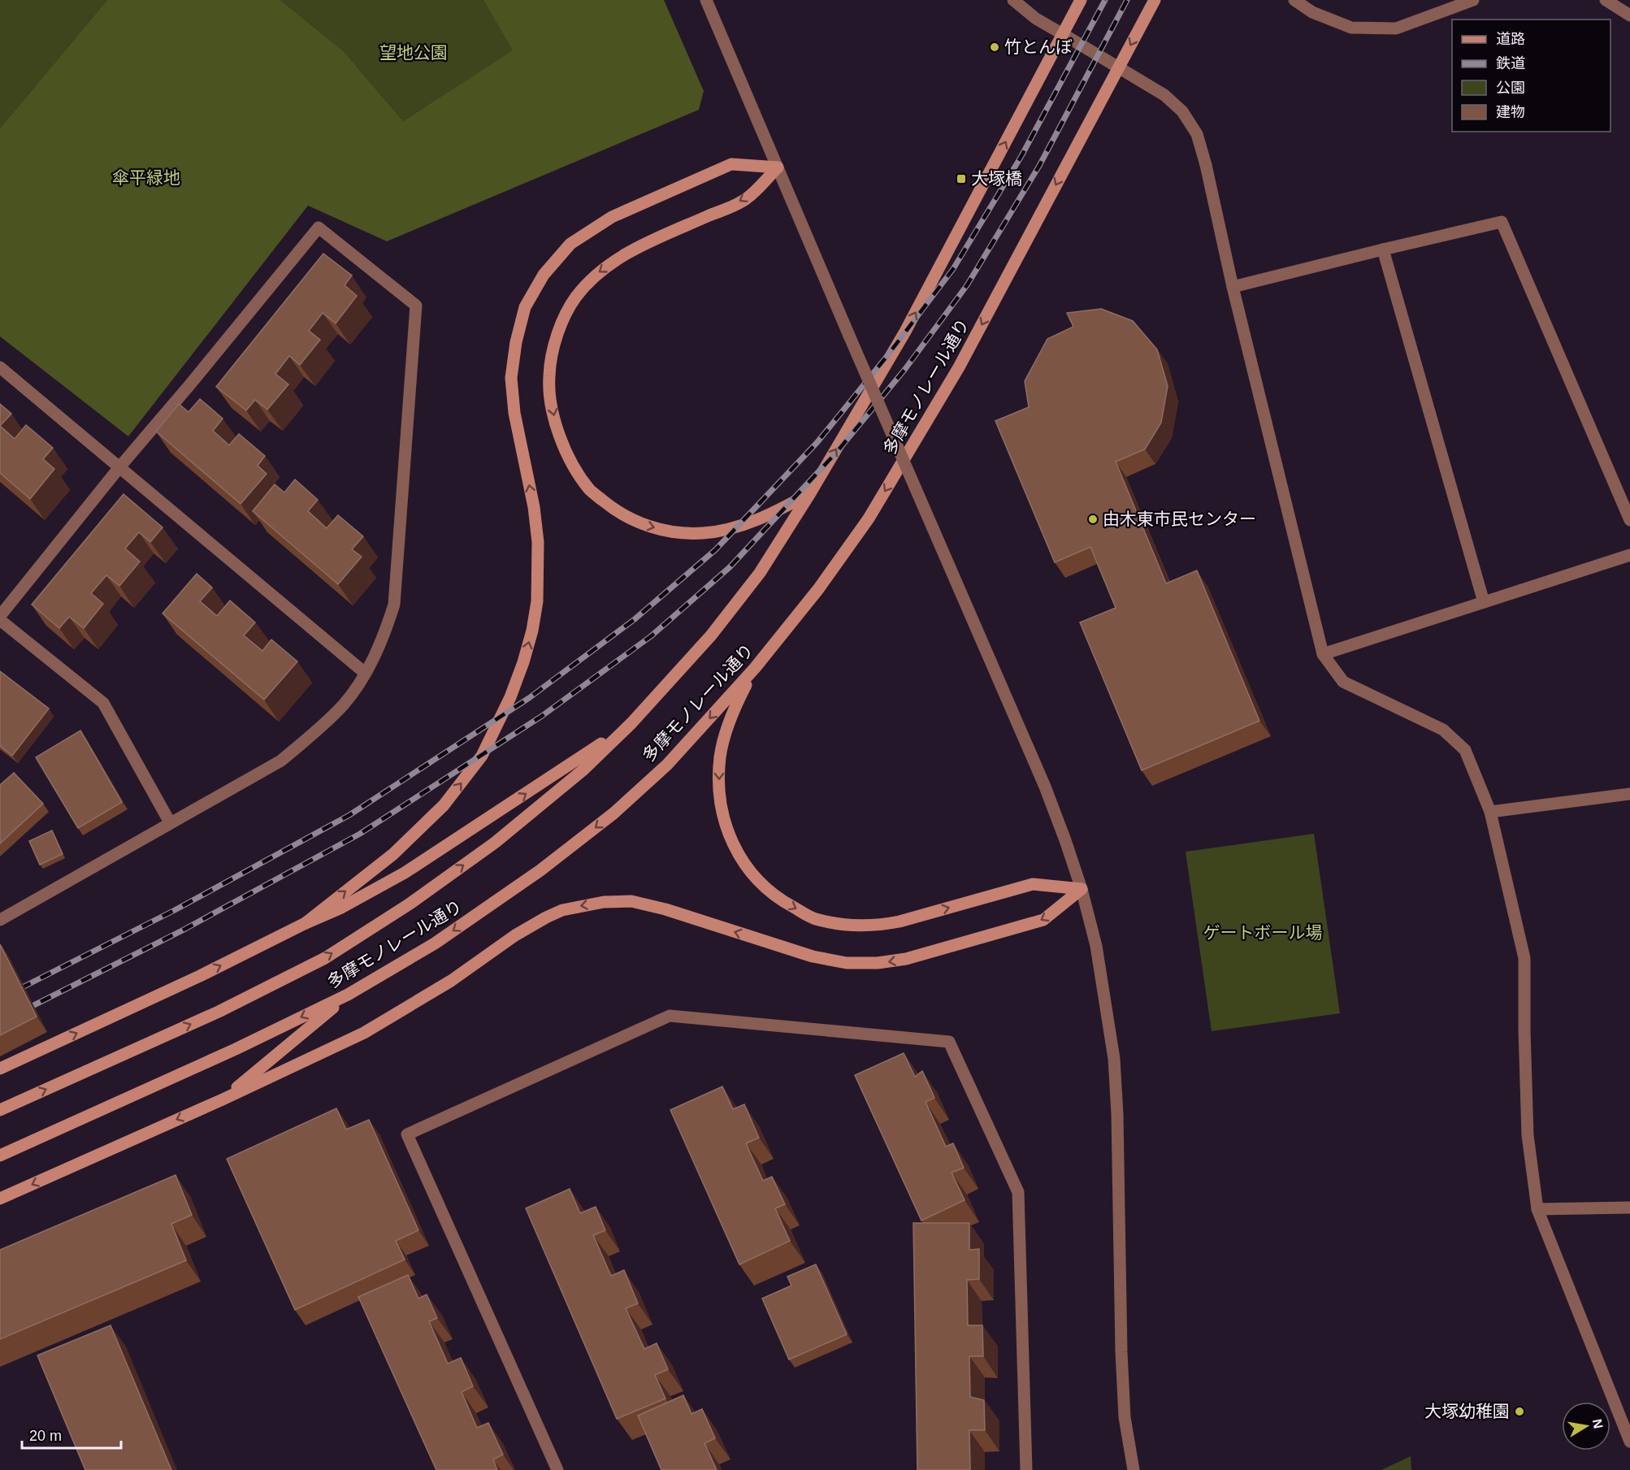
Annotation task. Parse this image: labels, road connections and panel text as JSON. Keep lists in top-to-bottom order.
{
  "streets": {
    "main road": ["多摩モノレール通り"]
  },
  "parks": ["望地公園", "傘平緑地", "ゲートボール場"],
  "places": {
    "other": ["竹とんぼ", "由木東市民センター", "大塚幼稚園"],
    "transit": ["大塚橋"]
  },
  "legend": [
    "道路",
    "鉄道",
    "公園",
    "建物"
  ],
  "scale_bar": "20 m",
  "north": "right"
}
